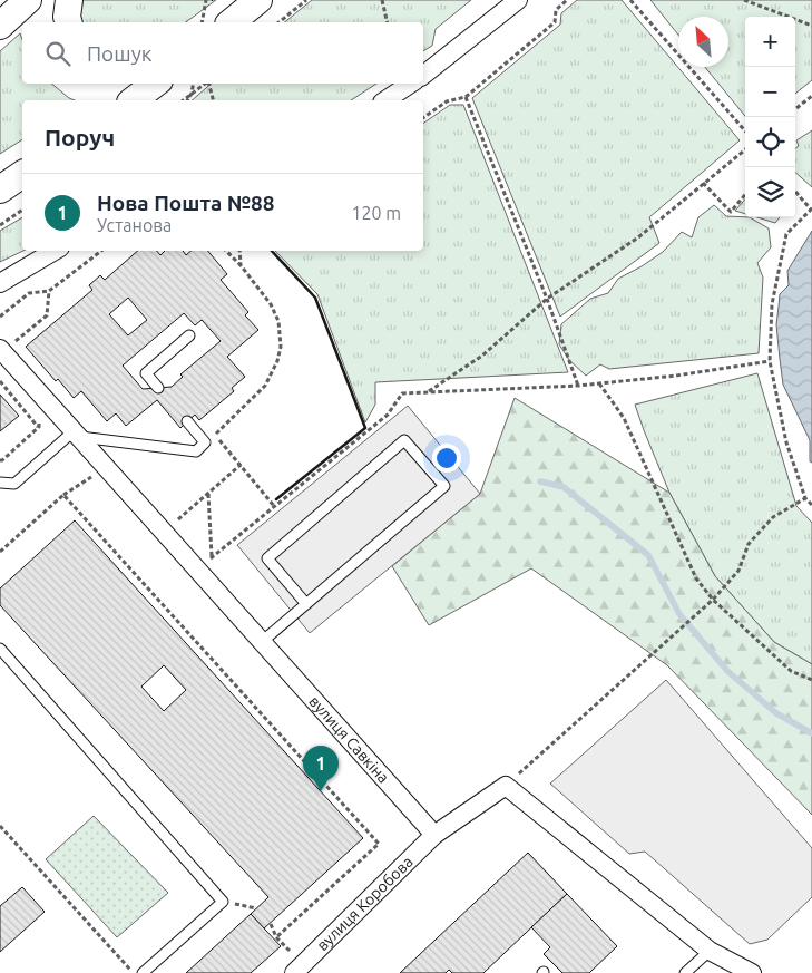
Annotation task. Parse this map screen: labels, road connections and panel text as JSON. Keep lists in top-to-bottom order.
{
  "streets": {
    "street": ["вулиця Савкіна", "вулиця Коробова"]
  },
  "crossings": [
    ["вулиця Савкіна", "вулиця Коробова"]
  ],
  "north": "top left",
  "page": {
    "map_buttons": ["+", "−"],
    "search": "Пошук",
    "heading": "Поруч",
    "list": [
      {
        "mark": "1",
        "name": "Нова Пошта №88",
        "note": "Установа",
        "value": "120 m"
      }
    ],
    "pins": "1"
  }
}
